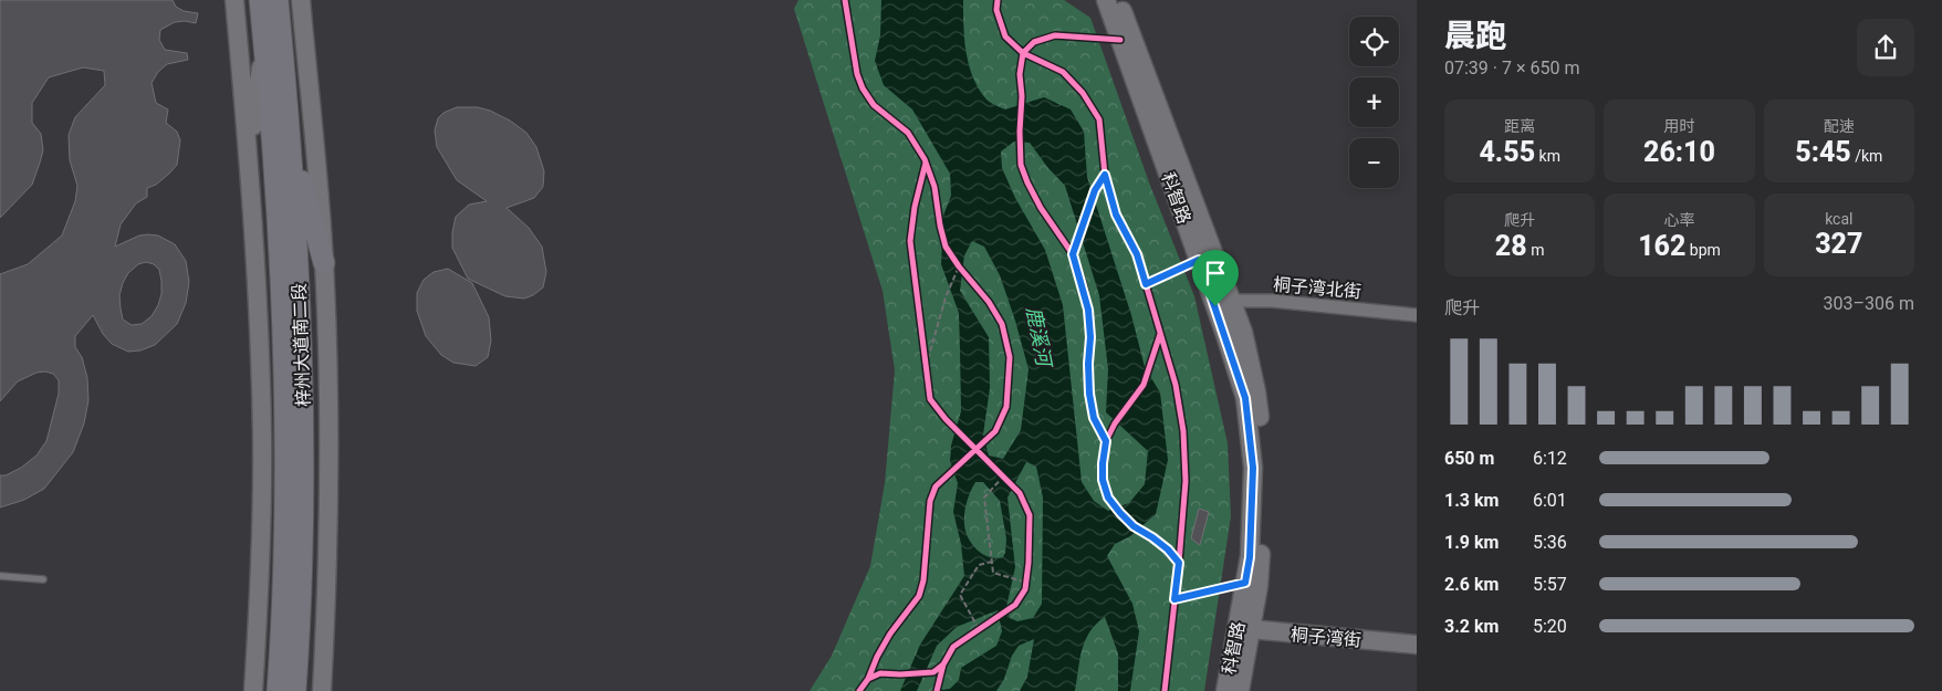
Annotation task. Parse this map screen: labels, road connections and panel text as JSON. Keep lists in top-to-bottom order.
{
  "streets": {
    "main road": ["科智路", "梓州大道南二段", "桐子湾街"],
    "street": ["桐子湾北街"]
  },
  "crossings": [
    ["科智路", "桐子湾北街"],
    ["科智路", "桐子湾街"]
  ],
  "water": ["鹿溪河"],
  "page": {
    "heading": ["晨跑", "07:39 · 7 × 650 m"],
    "map_buttons": ["+", "−"],
    "stats": [
      ["距离", "4.55 km"],
      ["用时", "26:10"],
      ["配速", "5:45 /km"],
      ["爬升", "28 m"],
      ["心率", "162 bpm"],
      ["kcal", "327"]
    ],
    "chart": ["爬升", "303–306 m"],
    "list": [
      {
        "name": "650 m",
        "note": "6:12"
      },
      {
        "name": "1.3 km",
        "note": "6:01"
      },
      {
        "name": "1.9 km",
        "note": "5:36"
      },
      {
        "name": "2.6 km",
        "note": "5:57"
      },
      {
        "name": "3.2 km",
        "note": "5:20"
      }
    ]
  }
}
